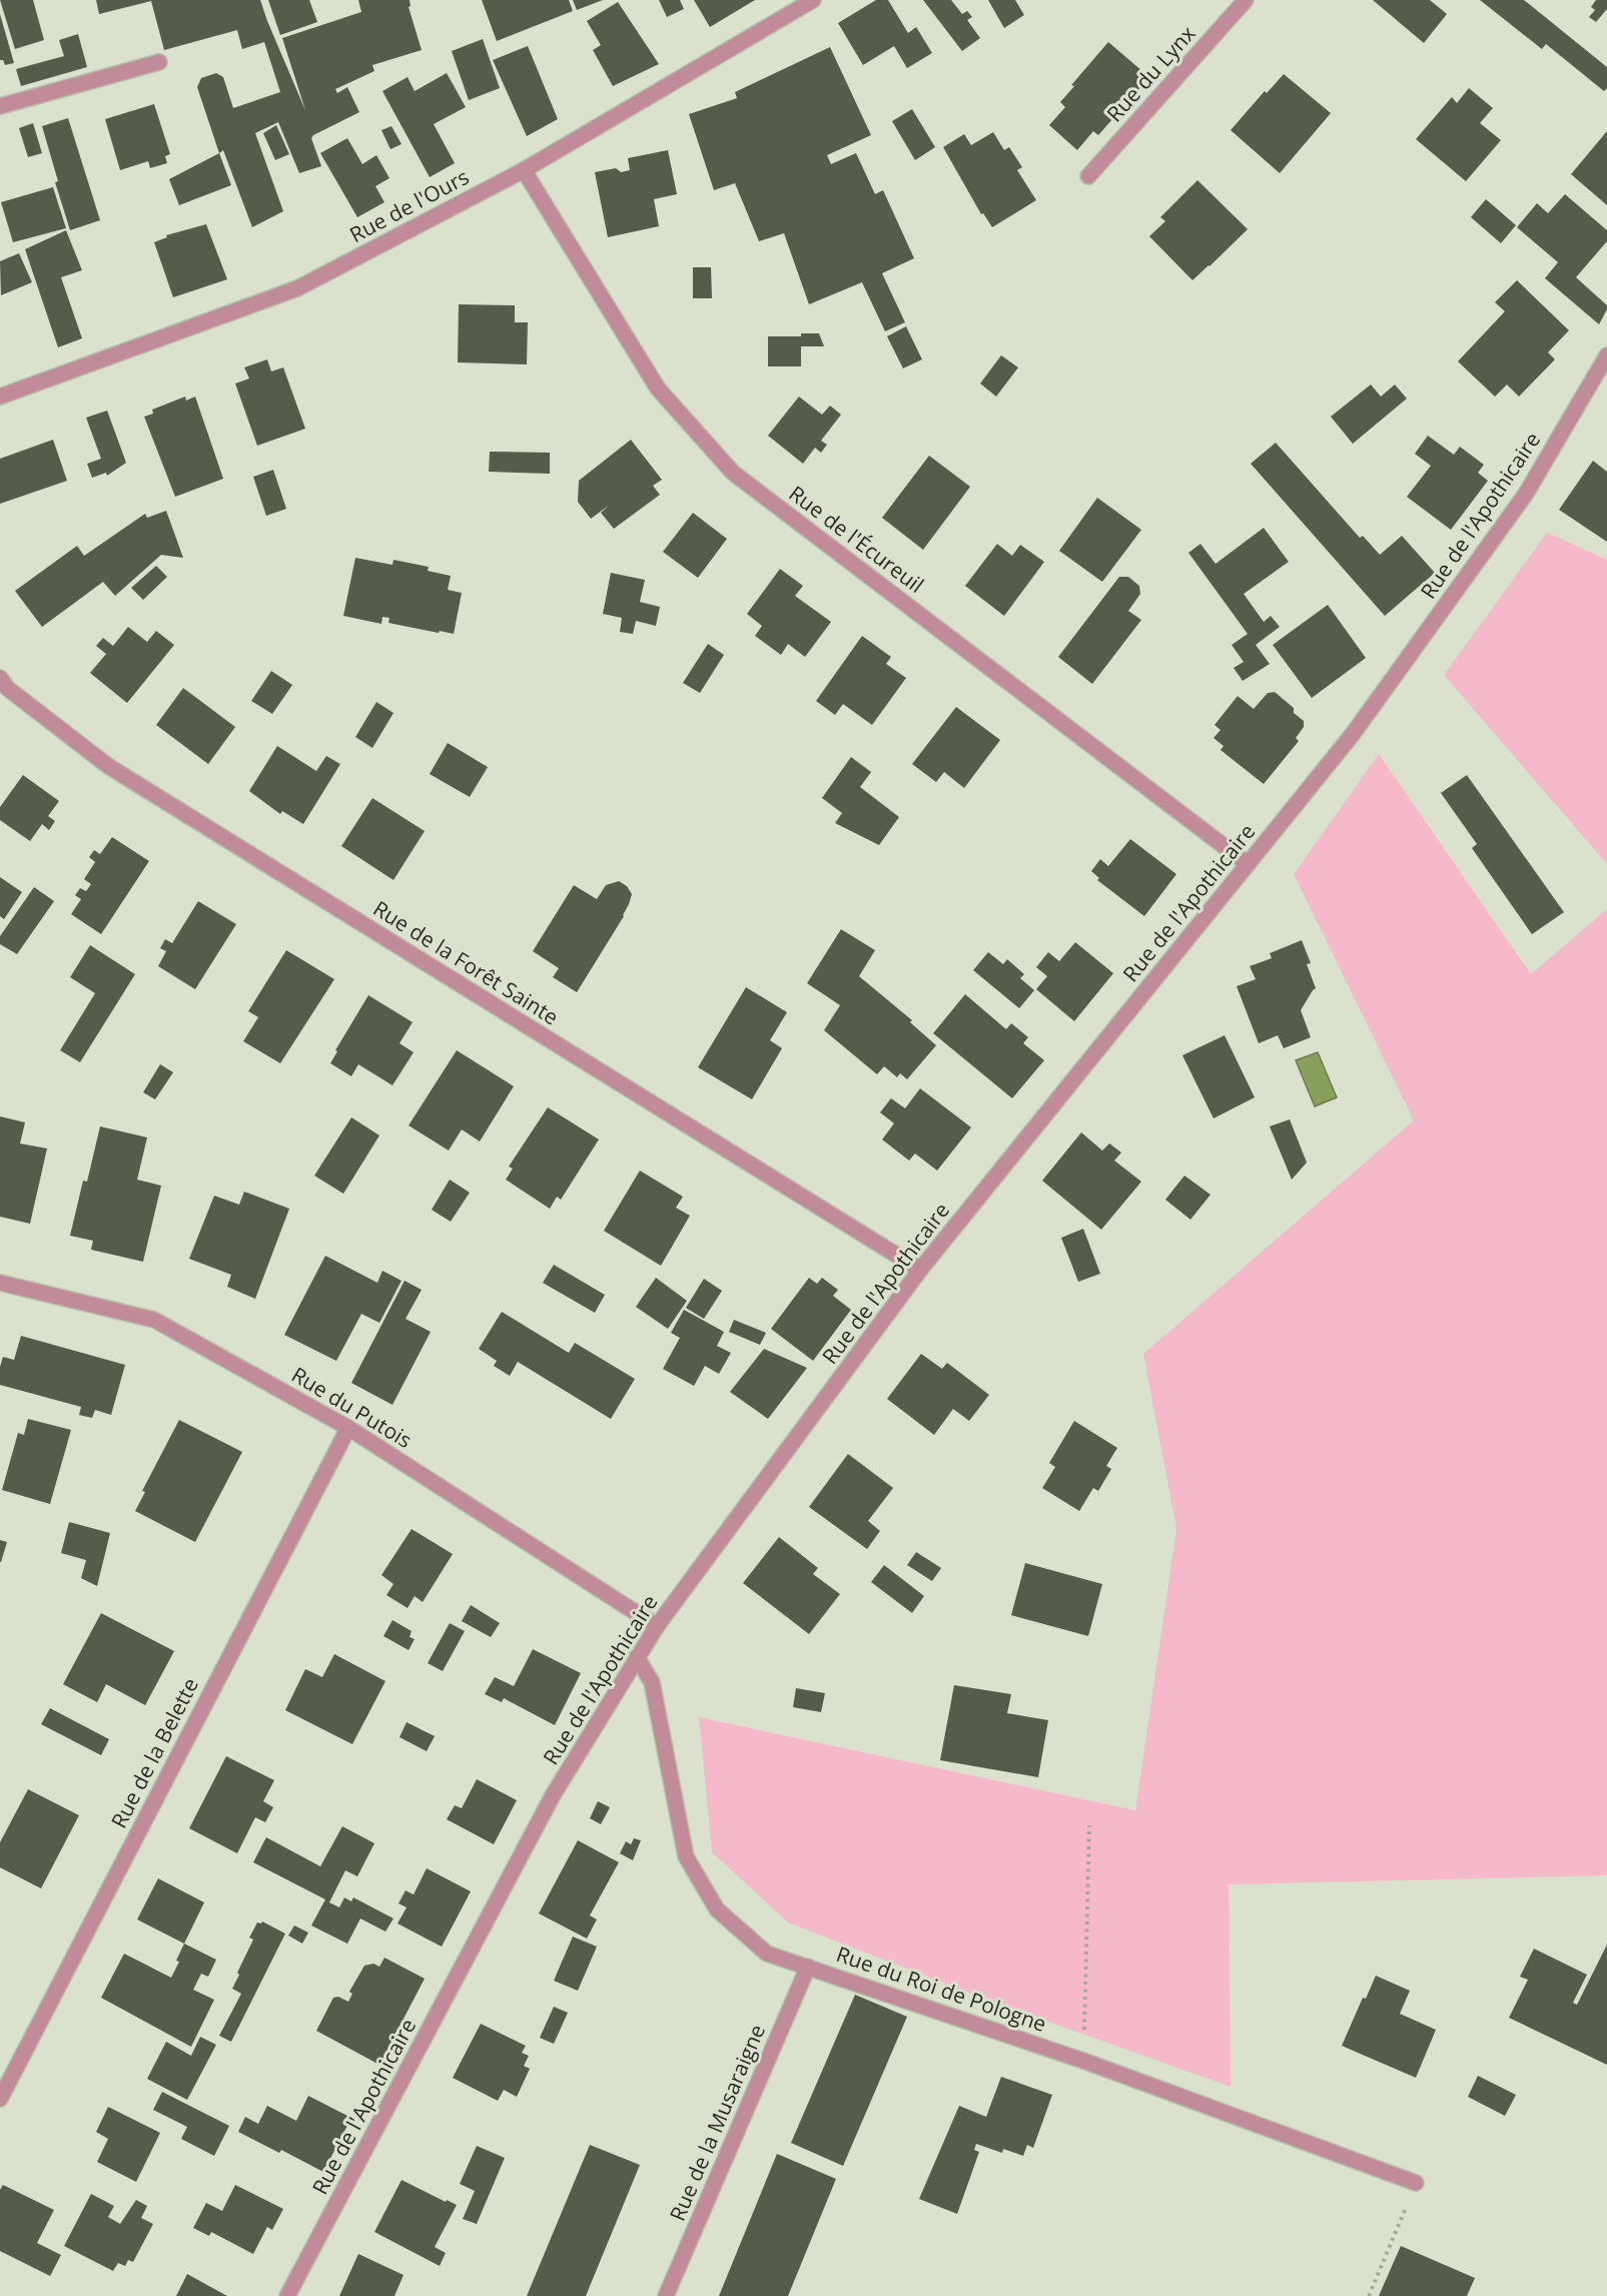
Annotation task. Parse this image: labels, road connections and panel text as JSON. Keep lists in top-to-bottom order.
{
  "streets": {
    "street": [
      "Rue du Lynx",
      "Rue de l'Ours",
      "Rue de l'Apothicaire",
      "Rue de l'Écureuil",
      "Rue de la Forêt Sainte",
      "Rue du Putois",
      "Rue de la Belette",
      "Rue du Roi de Pologne",
      "Rue de la Musaraigne"
    ]
  },
  "crossings": [
    ["Rue de l'Ours", "Rue de l'Écureuil"],
    ["Rue de l'Apothicaire", "Rue de l'Écureuil"],
    ["Rue de l'Apothicaire", "Rue de la Forêt Sainte"],
    ["Rue de l'Apothicaire", "Rue du Putois"],
    ["Rue de l'Apothicaire", "Rue du Roi de Pologne"],
    ["Rue du Putois", "Rue de la Belette"],
    ["Rue du Roi de Pologne", "Rue de la Musaraigne"]
  ]
}
